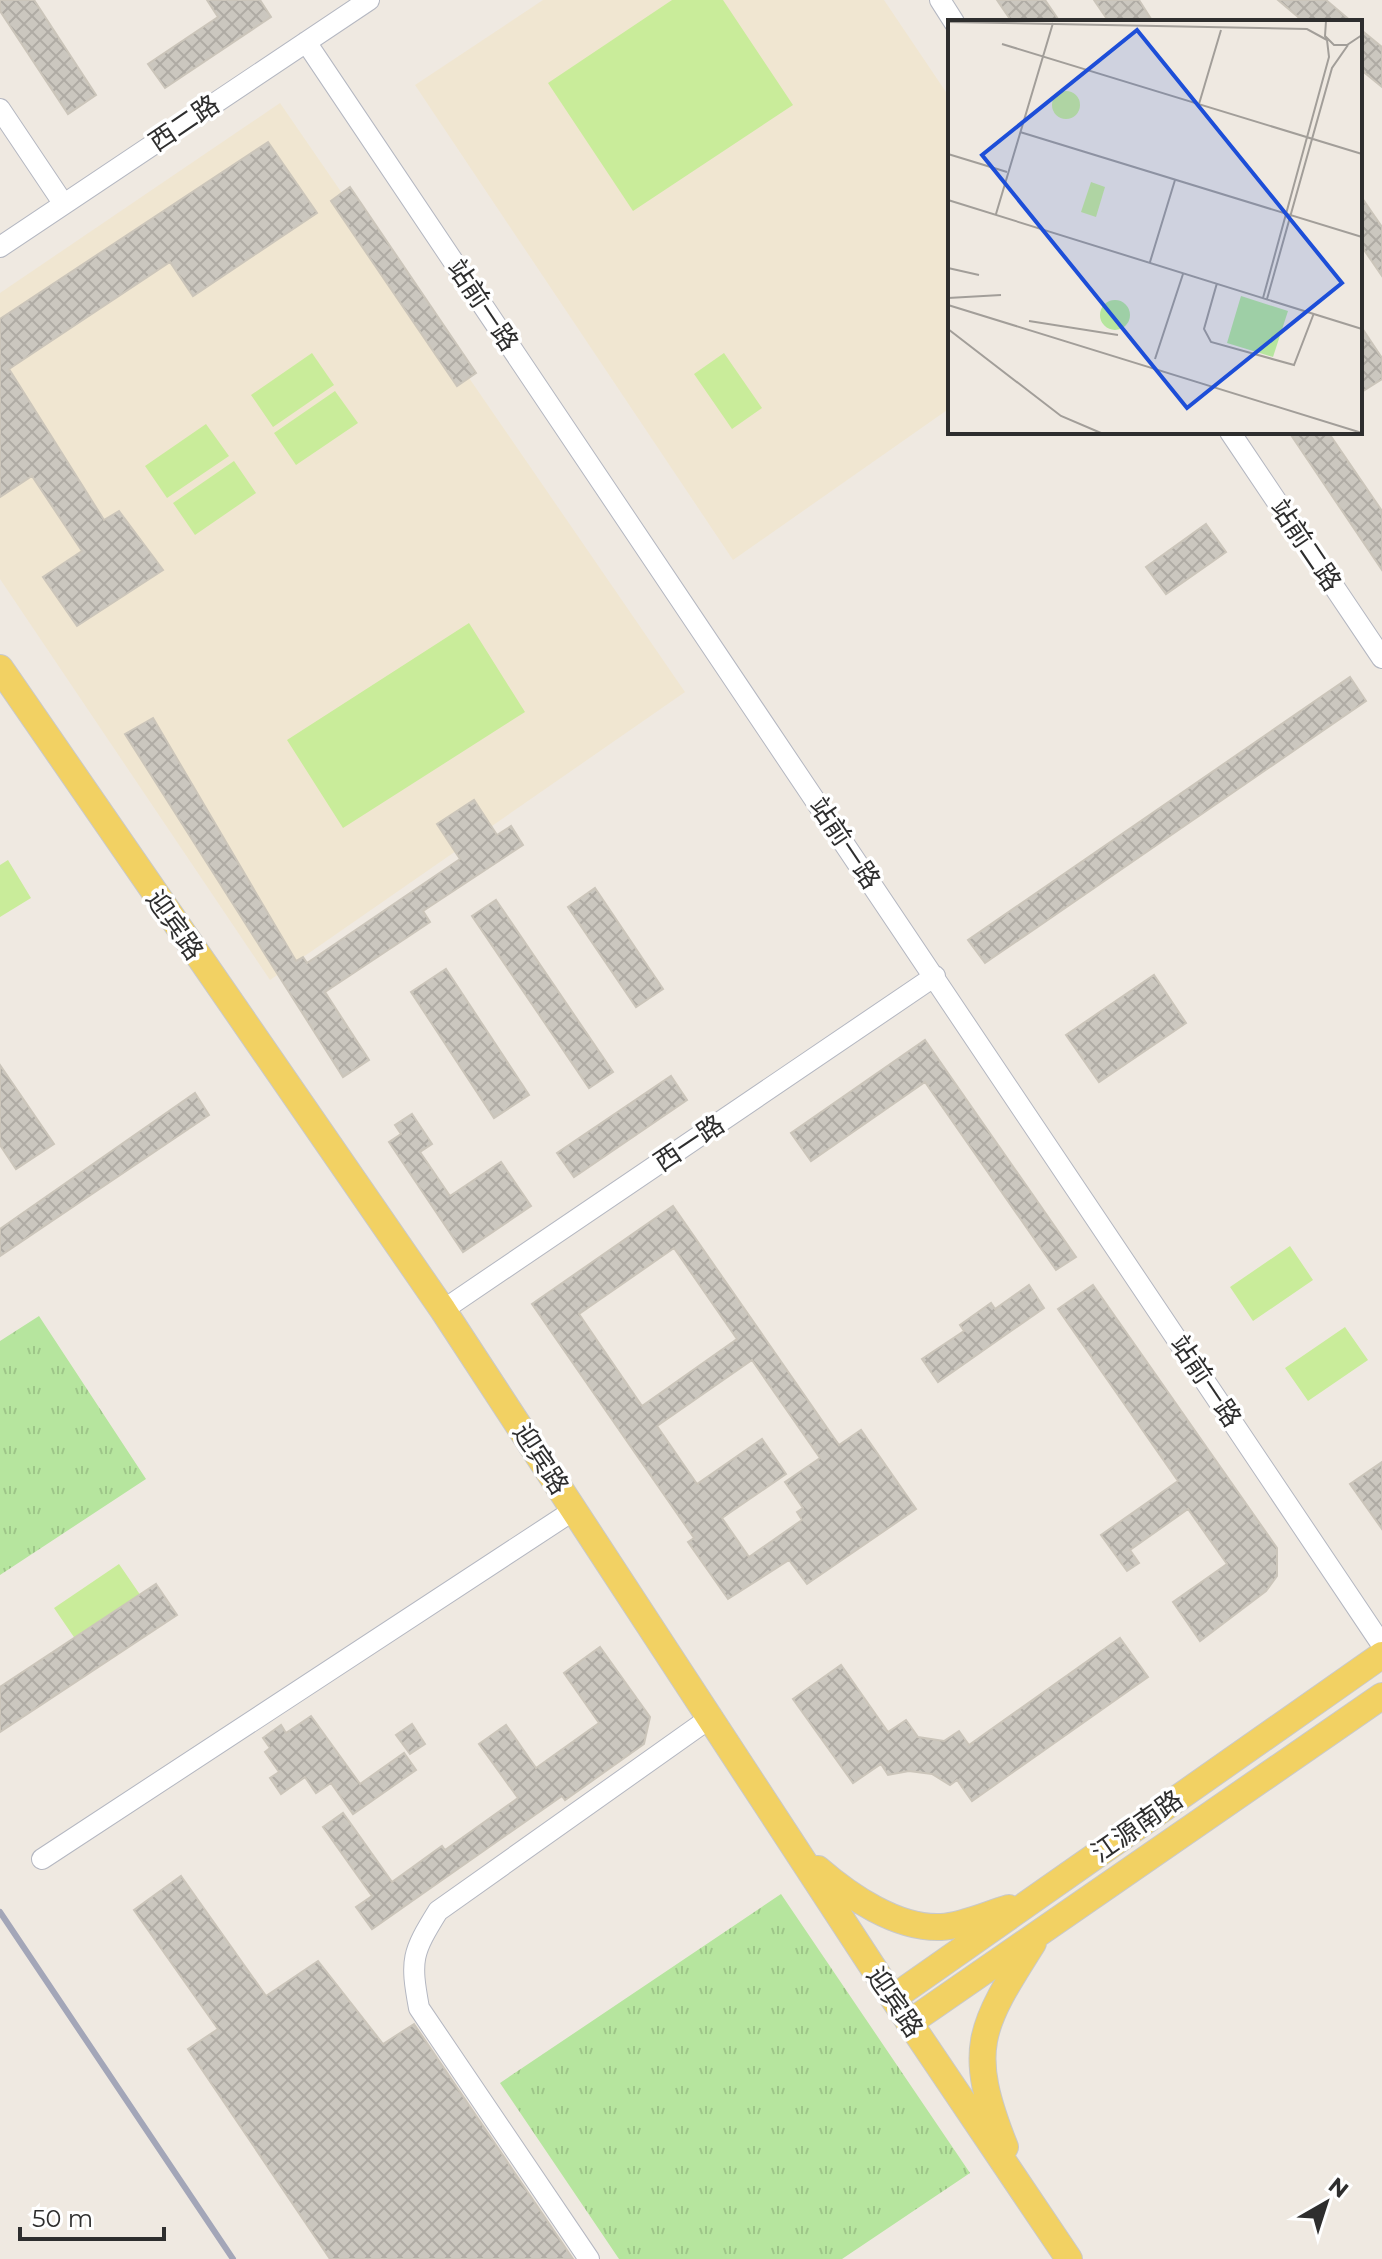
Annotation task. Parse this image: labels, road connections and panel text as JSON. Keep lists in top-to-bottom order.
{
  "streets": {
    "main road": ["迎宾路", "江源南路"],
    "street": [
      "西二路",
      "站前一路",
      "站前二路",
      "西一路"
    ]
  },
  "crossings": [
    ["西二路", "站前一路"],
    ["站前一路", "西一路"],
    ["迎宾路", "西一路"],
    ["迎宾路", "江源南路"]
  ],
  "scale_bar": "50 m",
  "north": "top right"
}
